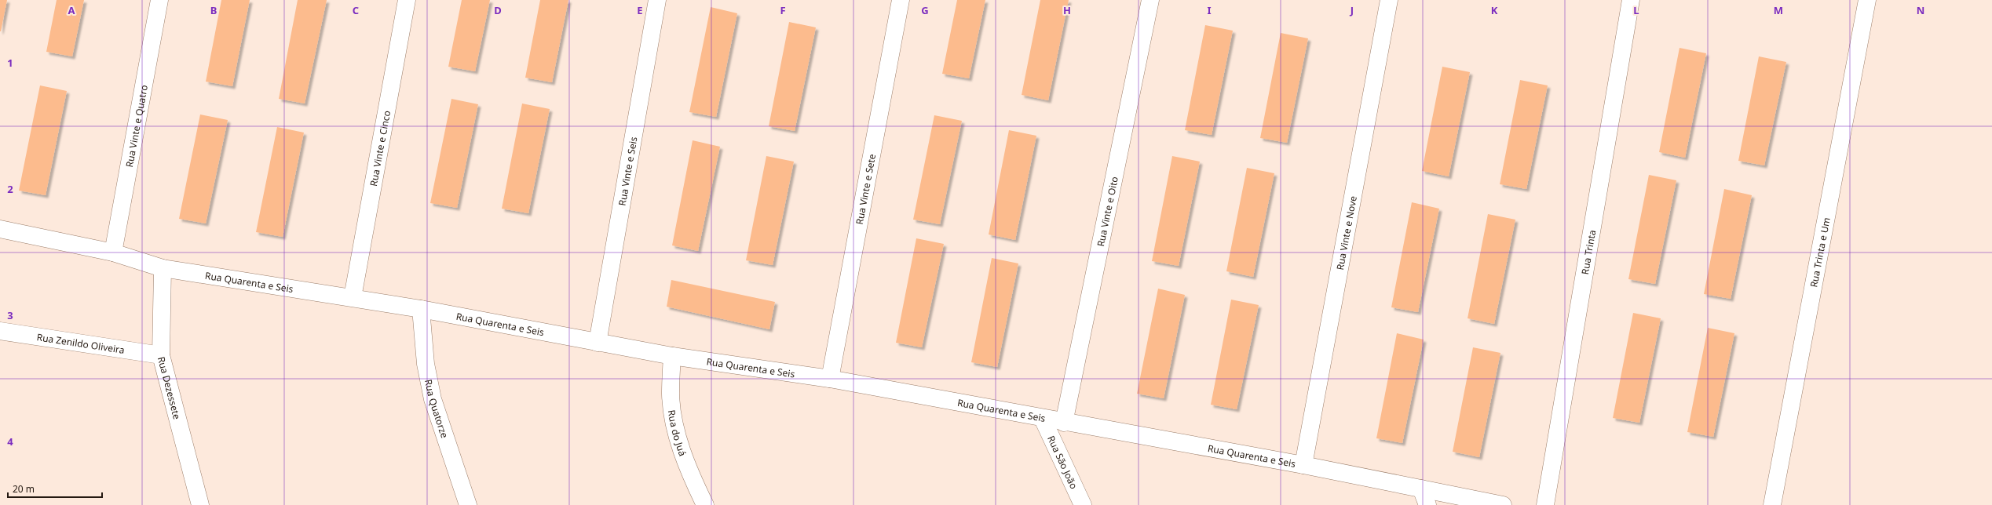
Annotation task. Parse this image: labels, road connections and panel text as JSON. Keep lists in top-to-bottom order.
{
  "streets": {
    "street": [
      "Rua Vinte e Quatro",
      "Rua Vinte e Cinco",
      "Rua Vinte e Seis",
      "Rua Vinte e Sete",
      "Rua Vinte e Oito",
      "Rua Vinte e Nove",
      "Rua Trinta",
      "Rua Trinta e Um",
      "Rua Quarenta e Seis",
      "Rua Zenildo Oliveira",
      "Rua Dezessete",
      "Rua Quatorze",
      "Rua do Juá",
      "Rua São João"
    ]
  },
  "crossings": [
    ["Rua Vinte e Quatro", "Rua Quarenta e Seis"],
    ["Rua Vinte e Cinco", "Rua Quarenta e Seis"],
    ["Rua Vinte e Seis", "Rua Quarenta e Seis"],
    ["Rua Vinte e Sete", "Rua Quarenta e Seis"],
    ["Rua Vinte e Oito", "Rua Quarenta e Seis"],
    ["Rua Vinte e Nove", "Rua Quarenta e Seis"],
    ["Rua Quarenta e Seis", "Rua Dezessete"],
    ["Rua Quarenta e Seis", "Rua Quatorze"],
    ["Rua Quarenta e Seis", "Rua do Juá"],
    ["Rua Quarenta e Seis", "Rua São João"],
    ["Rua Zenildo Oliveira", "Rua Dezessete"]
  ],
  "scale_bar": "20 m",
  "grid": {
    "columns": [
      "A",
      "B",
      "C",
      "D",
      "E",
      "F",
      "G",
      "H",
      "I",
      "J",
      "K",
      "L",
      "M",
      "N"
    ],
    "rows": [
      "1",
      "2",
      "3",
      "4"
    ]
  }
}
